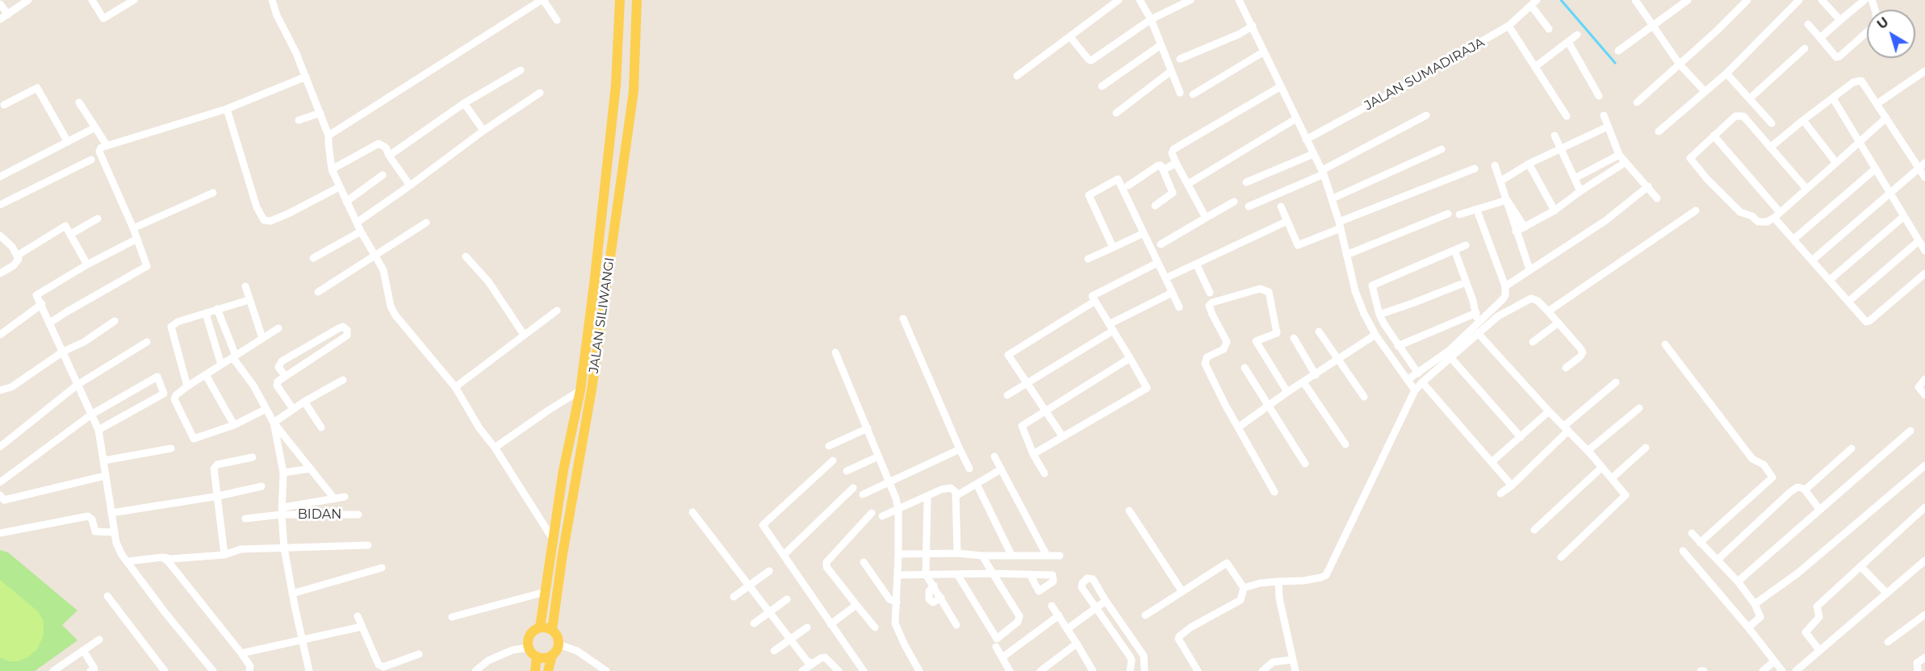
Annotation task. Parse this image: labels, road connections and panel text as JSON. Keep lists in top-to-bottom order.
{
  "streets": {
    "main road": ["JALAN SILIWANGI"],
    "street": ["JALAN SUMADIRAJA", "BIDAN"]
  },
  "north": "top left"
}
